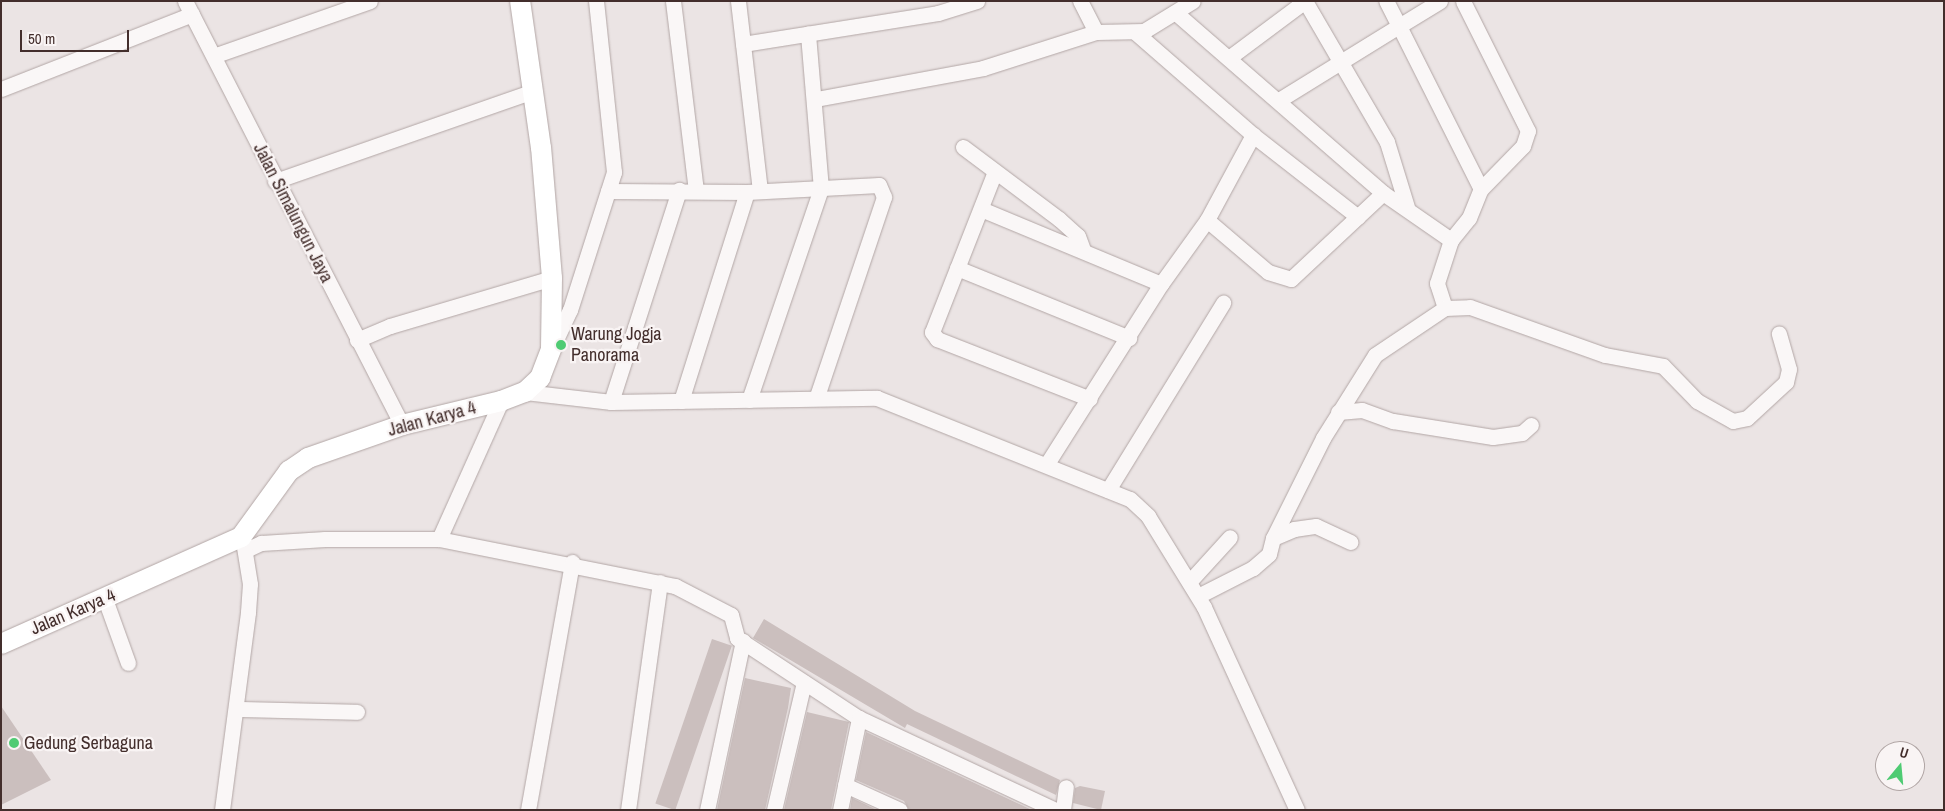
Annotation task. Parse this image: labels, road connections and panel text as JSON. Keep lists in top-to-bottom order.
{
  "streets": {
    "main road": ["Jalan Karya 4"],
    "street": ["Jalan Simalungun Jaya"]
  },
  "crossings": [
    ["Jalan Simalungun Jaya", "Jalan Karya 4"]
  ],
  "places": ["Warung Jogja Panorama", "Gedung Serbaguna"],
  "scale_bar": "50 m",
  "north": "top"
}
